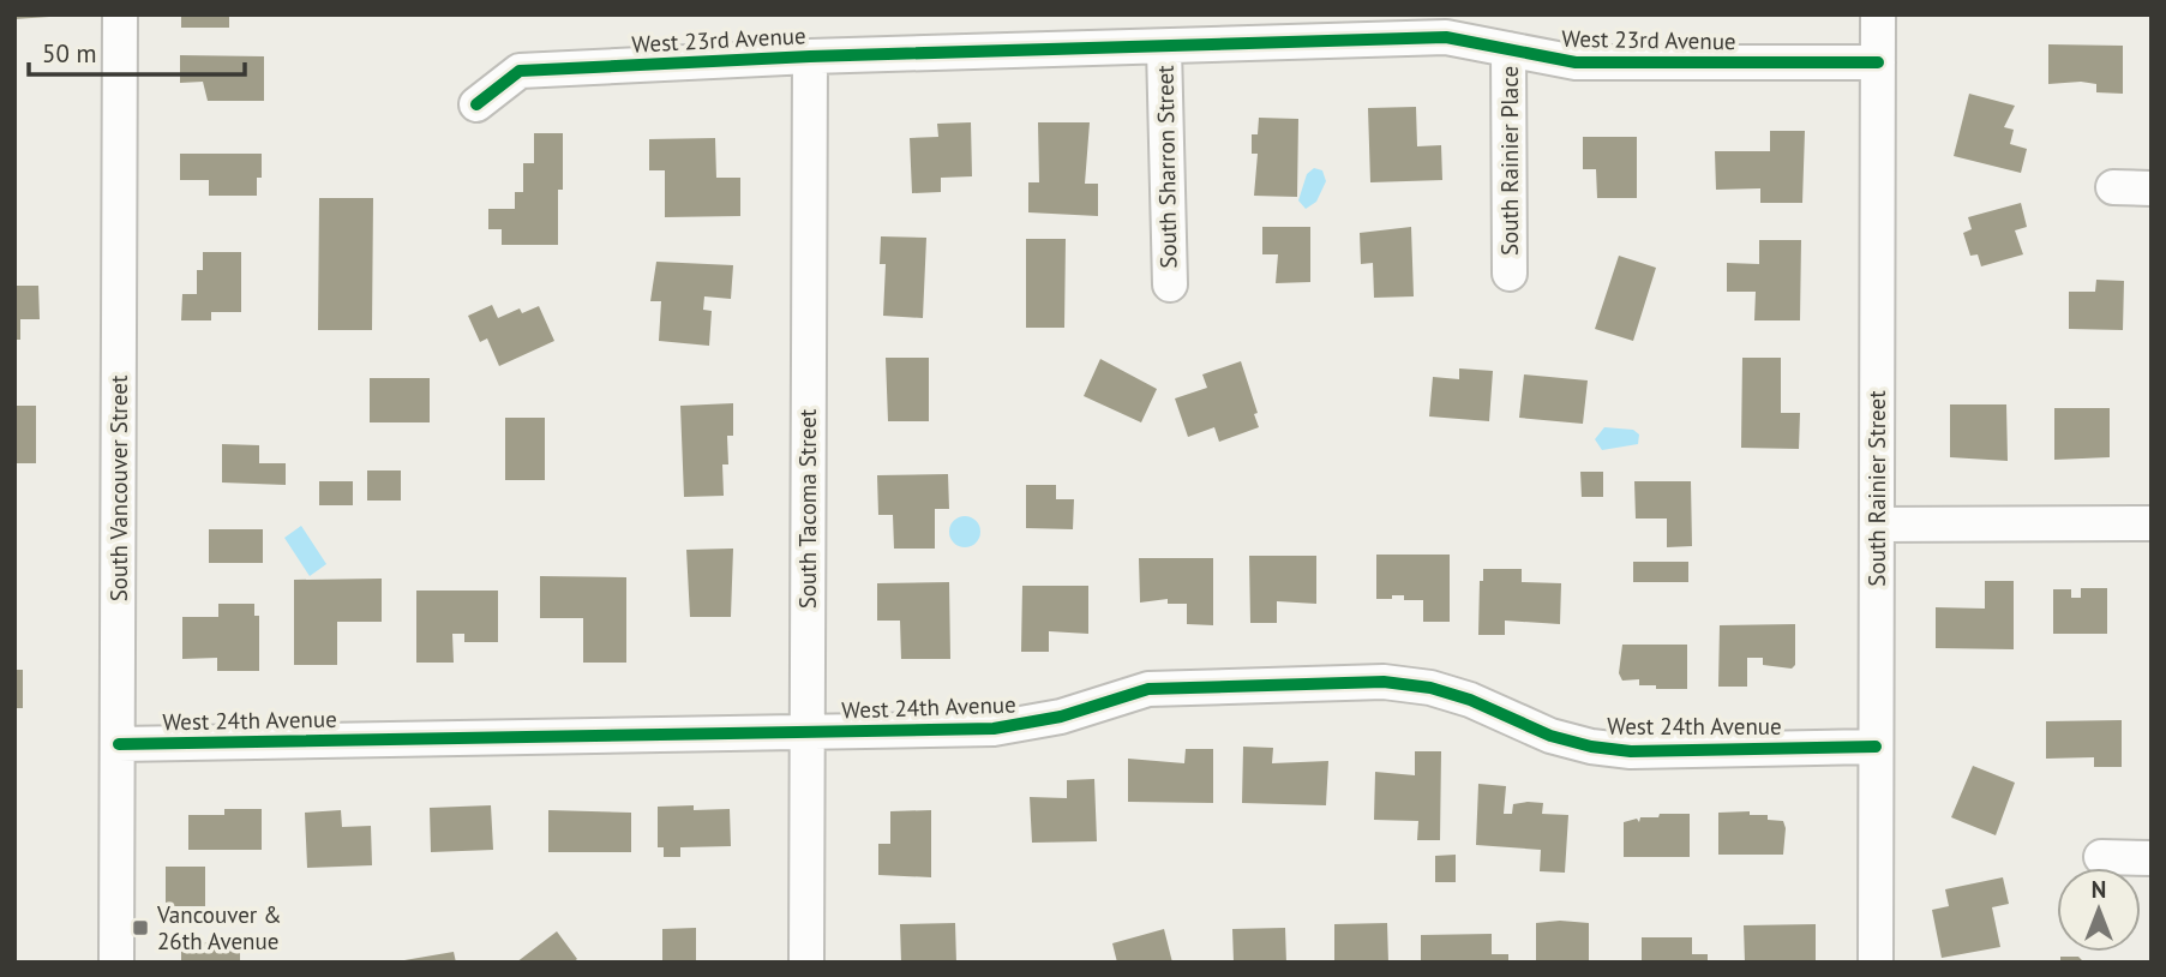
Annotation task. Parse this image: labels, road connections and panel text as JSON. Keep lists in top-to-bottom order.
{
  "streets": {
    "street": [
      "West 23rd Avenue",
      "South Rainier Place",
      "South Sharron Street",
      "South Vancouver Street",
      "South Rainier Street",
      "South Tacoma Street",
      "West 24th Avenue"
    ]
  },
  "crossings": [
    ["West 23rd Avenue", "South Rainier Place"],
    ["West 23rd Avenue", "South Sharron Street"],
    ["West 23rd Avenue", "South Rainier Street"],
    ["West 23rd Avenue", "South Tacoma Street"],
    ["South Vancouver Street", "West 24th Avenue"],
    ["South Rainier Street", "West 24th Avenue"],
    ["South Tacoma Street", "West 24th Avenue"]
  ],
  "places": {
    "transit": ["Vancouver & 26th Avenue"]
  },
  "scale_bar": "50 m",
  "north": "top"
}
